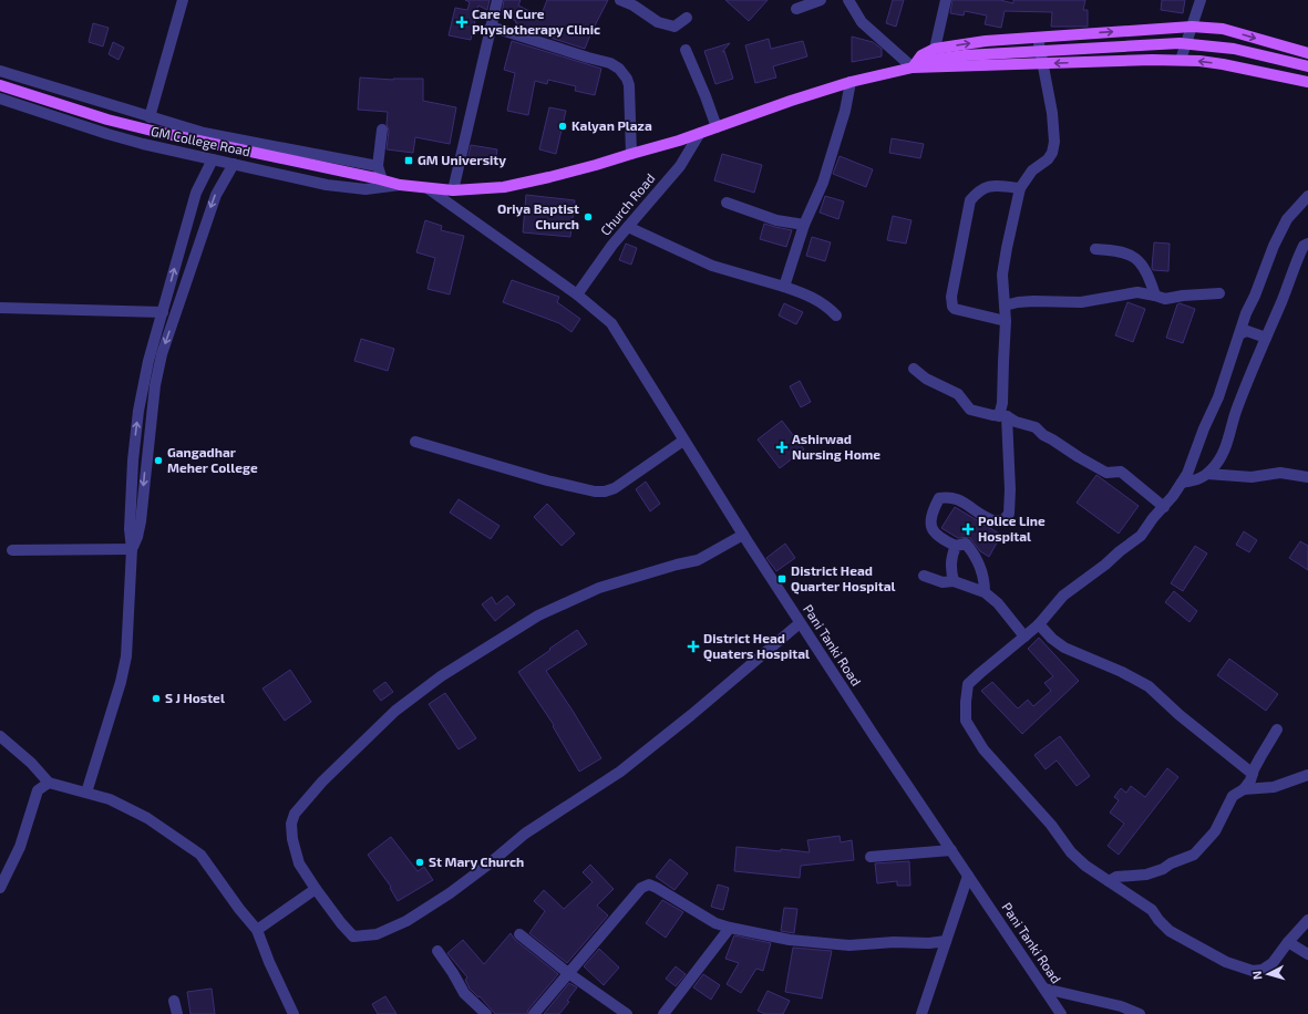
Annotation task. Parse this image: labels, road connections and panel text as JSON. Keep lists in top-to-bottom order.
{
  "streets": {
    "street": ["GM College Road", "Church Road", "Pani Tanki Road"]
  },
  "crossings": [
    ["Church Road", "Pani Tanki Road"]
  ],
  "places": {
    "health": [
      "Care N Cure Physiotherapy Clinic",
      "Ashirwad Nursing Home",
      "Police Line Hospital",
      "District Head Quaters Hospital"
    ],
    "other": [
      "Kalyan Plaza",
      "Oriya Baptist Church",
      "Gangadhar Meher College",
      "S J Hostel",
      "St Mary Church"
    ],
    "transit": ["GM University", "District Head Quarter Hospital"]
  },
  "north": "left"
}
